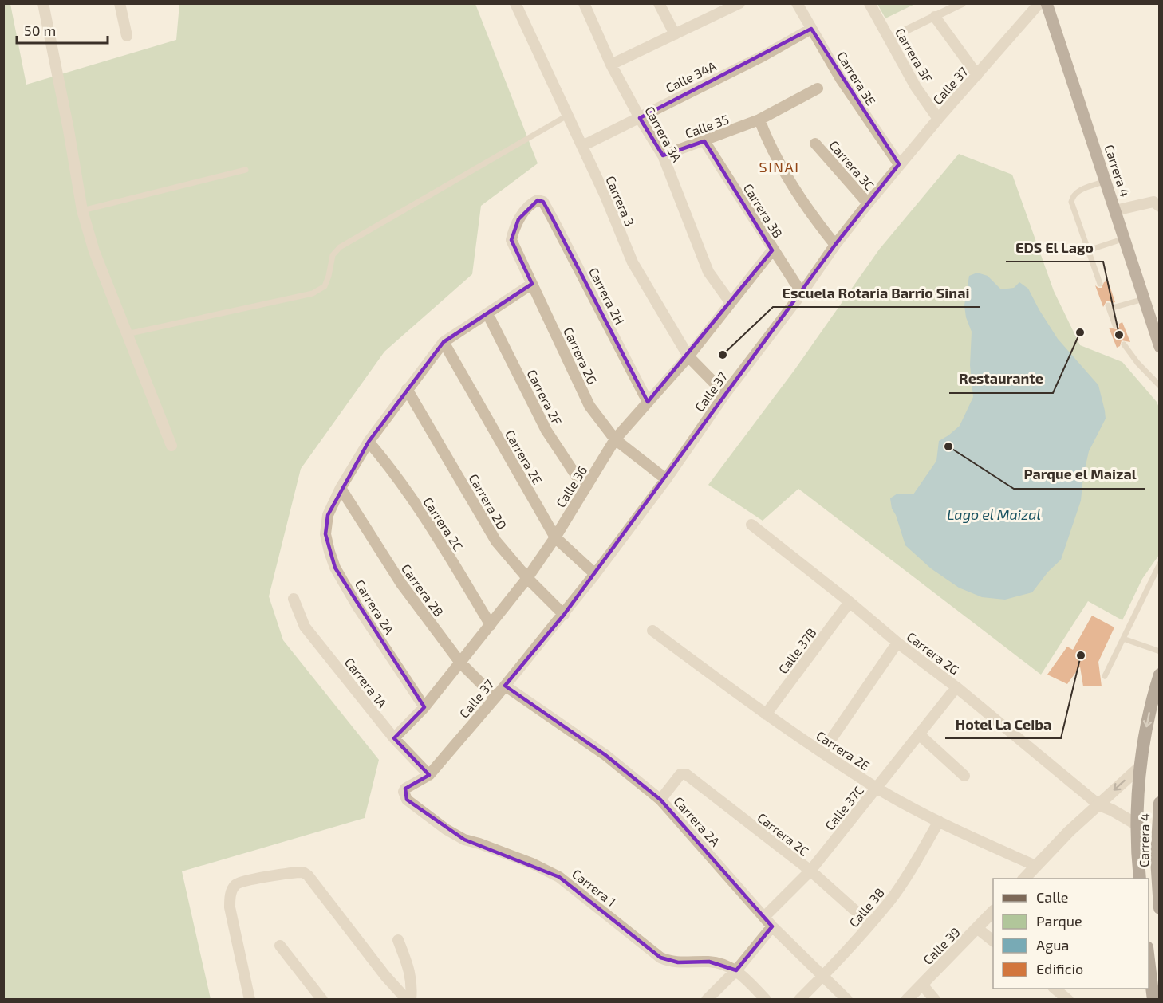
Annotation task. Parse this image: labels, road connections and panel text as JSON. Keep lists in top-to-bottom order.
{
  "streets": {
    "highway": ["Carrera 4"],
    "street": [
      "Carrera 3F",
      "Calle 34A",
      "Carrera 3E",
      "Calle 37",
      "Calle 35",
      "Carrera 3A",
      "Carrera 3C",
      "Carrera 3",
      "Carrera 3B",
      "Carrera 2H",
      "Carrera 2G",
      "Carrera 2F",
      "Carrera 2E",
      "Calle 36",
      "Carrera 2D",
      "Carrera 2C",
      "Carrera 2B",
      "Carrera 2A",
      "Calle 37B",
      "Carrera 1A",
      "Calle 37C",
      "Carrera 1",
      "Calle 38",
      "Calle 39"
    ]
  },
  "crossings": [
    ["Carrera 3F", "Calle 37"],
    ["Calle 34A", "Carrera 3E"],
    ["Calle 34A", "Carrera 3A"],
    ["Calle 34A", "Carrera 3"],
    ["Carrera 3E", "Calle 37"],
    ["Calle 37", "Carrera 3C"],
    ["Calle 37", "Carrera 3"],
    ["Calle 37", "Carrera 3B"],
    ["Calle 37", "Carrera 2G"],
    ["Calle 37", "Carrera 2E"],
    ["Calle 37", "Carrera 2D"],
    ["Calle 37", "Carrera 2B"],
    ["Calle 37", "Carrera 2A"],
    ["Calle 37", "Carrera 1A"],
    ["Calle 37", "Carrera 1"],
    ["Calle 35", "Carrera 3A"],
    ["Calle 35", "Carrera 3B"],
    ["Carrera 3A", "Calle 36"],
    ["Carrera 3", "Calle 36"],
    ["Carrera 3B", "Calle 36"],
    ["Carrera 2H", "Carrera 2G"],
    ["Carrera 2H", "Calle 36"],
    ["Carrera 2G", "Calle 36"],
    ["Carrera 2G", "Carrera 2A"],
    ["Carrera 2G", "Calle 37B"],
    ["Carrera 2G", "Calle 37C"],
    ["Carrera 2F", "Calle 36"],
    ["Carrera 2F", "Carrera 2A"],
    ["Carrera 2E", "Calle 36"],
    ["Carrera 2E", "Carrera 2A"],
    ["Carrera 2E", "Calle 37B"],
    ["Carrera 2E", "Calle 37C"],
    ["Carrera 2E", "Calle 38"],
    ["Calle 36", "Carrera 2D"],
    ["Calle 36", "Carrera 2C"],
    ["Calle 36", "Carrera 2B"],
    ["Calle 36", "Carrera 2A"],
    ["Calle 36", "Carrera 1A"],
    ["Carrera 2D", "Carrera 2A"],
    ["Carrera 2C", "Carrera 2A"],
    ["Carrera 2C", "Calle 37C"],
    ["Carrera 2C", "Calle 38"],
    ["Carrera 2B", "Carrera 2A"],
    ["Carrera 2A", "Calle 37C"],
    ["Carrera 2A", "Calle 38"]
  ],
  "districts": ["SINAI"],
  "water": ["Lago el Maizal"],
  "places": [
    "Restaurante",
    "EDS El Lago",
    "Escuela Rotaria Barrio Sinai",
    "Parque el Maizal",
    "Hotel La Ceiba"
  ],
  "legend": [
    "Calle",
    "Parque",
    "Agua",
    "Edificio"
  ],
  "scale_bar": "50 m"
}
